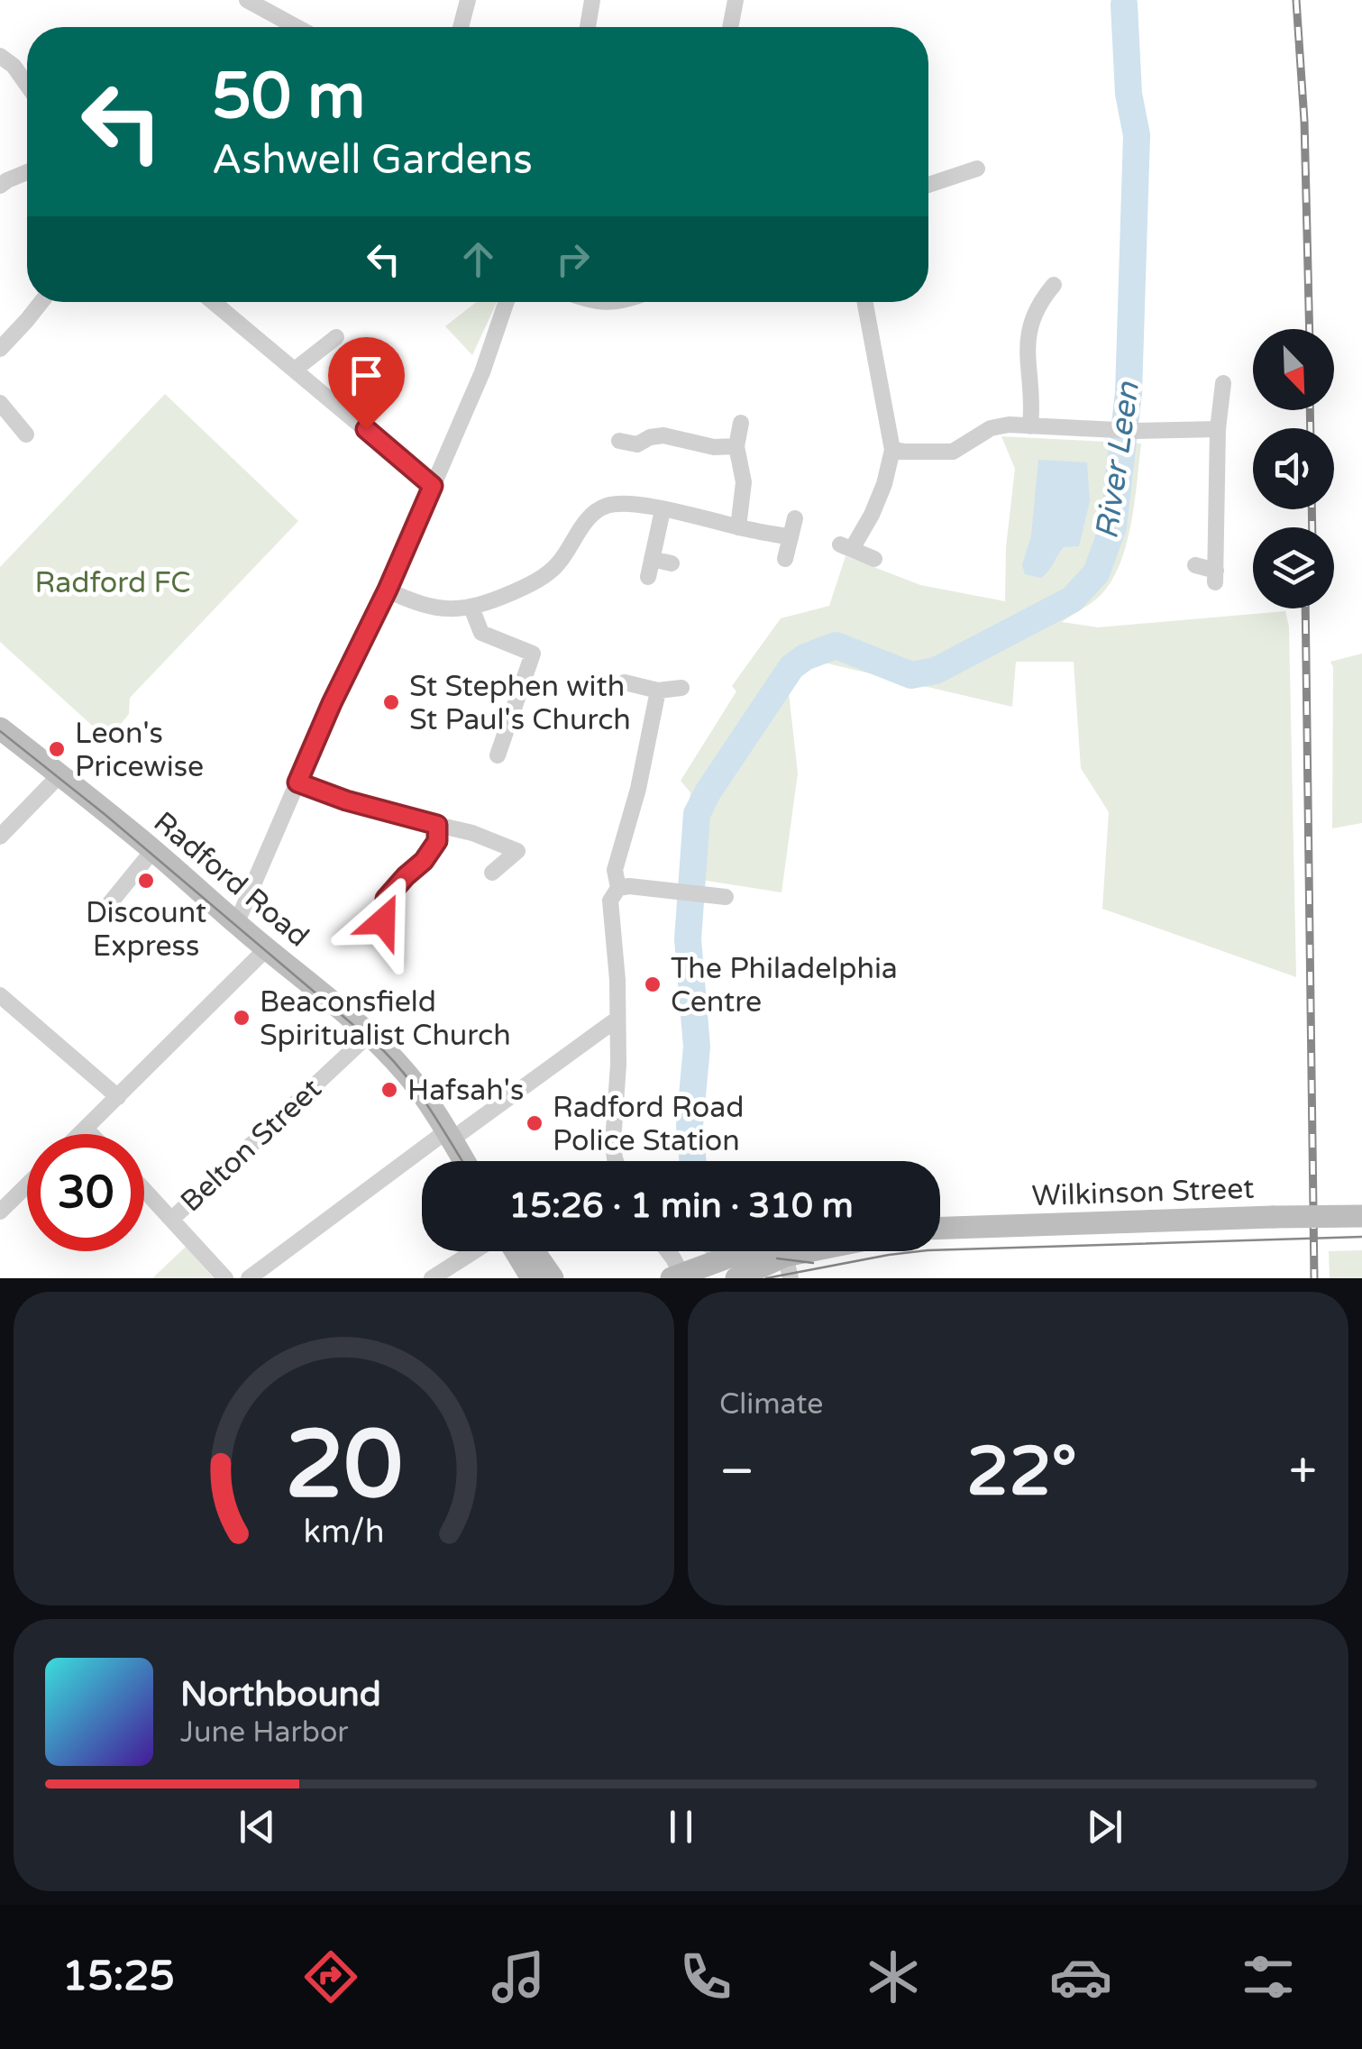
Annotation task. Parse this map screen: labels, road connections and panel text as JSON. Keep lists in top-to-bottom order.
{
  "streets": {
    "street": ["Radford Road", "Belton Street", "Wilkinson Street"]
  },
  "crossings": [
    ["Radford Road", "Belton Street"]
  ],
  "water": ["River Leen"],
  "parks": ["Radford FC"],
  "places": [
    "St Stephen with St Paul's Church",
    "Leon's Pricewise",
    "Discount Express",
    "The Philadelphia Centre",
    "Beaconsfield Spiritualist Church",
    "Hafsah's",
    "Radford Road Police Station"
  ],
  "north": "bottom right",
  "page": {
    "turn": ["50 m", "Ashwell Gardens"],
    "limit": "30",
    "trip": "15:26 · 1 min · 310 m",
    "tile": "Climate",
    "heat": ["−", "22°", "+"],
    "song": ["Northbound", "June Harbor"],
    "tabs": "15:25",
    "gauge": ["20", "km/h"]
  }
}
